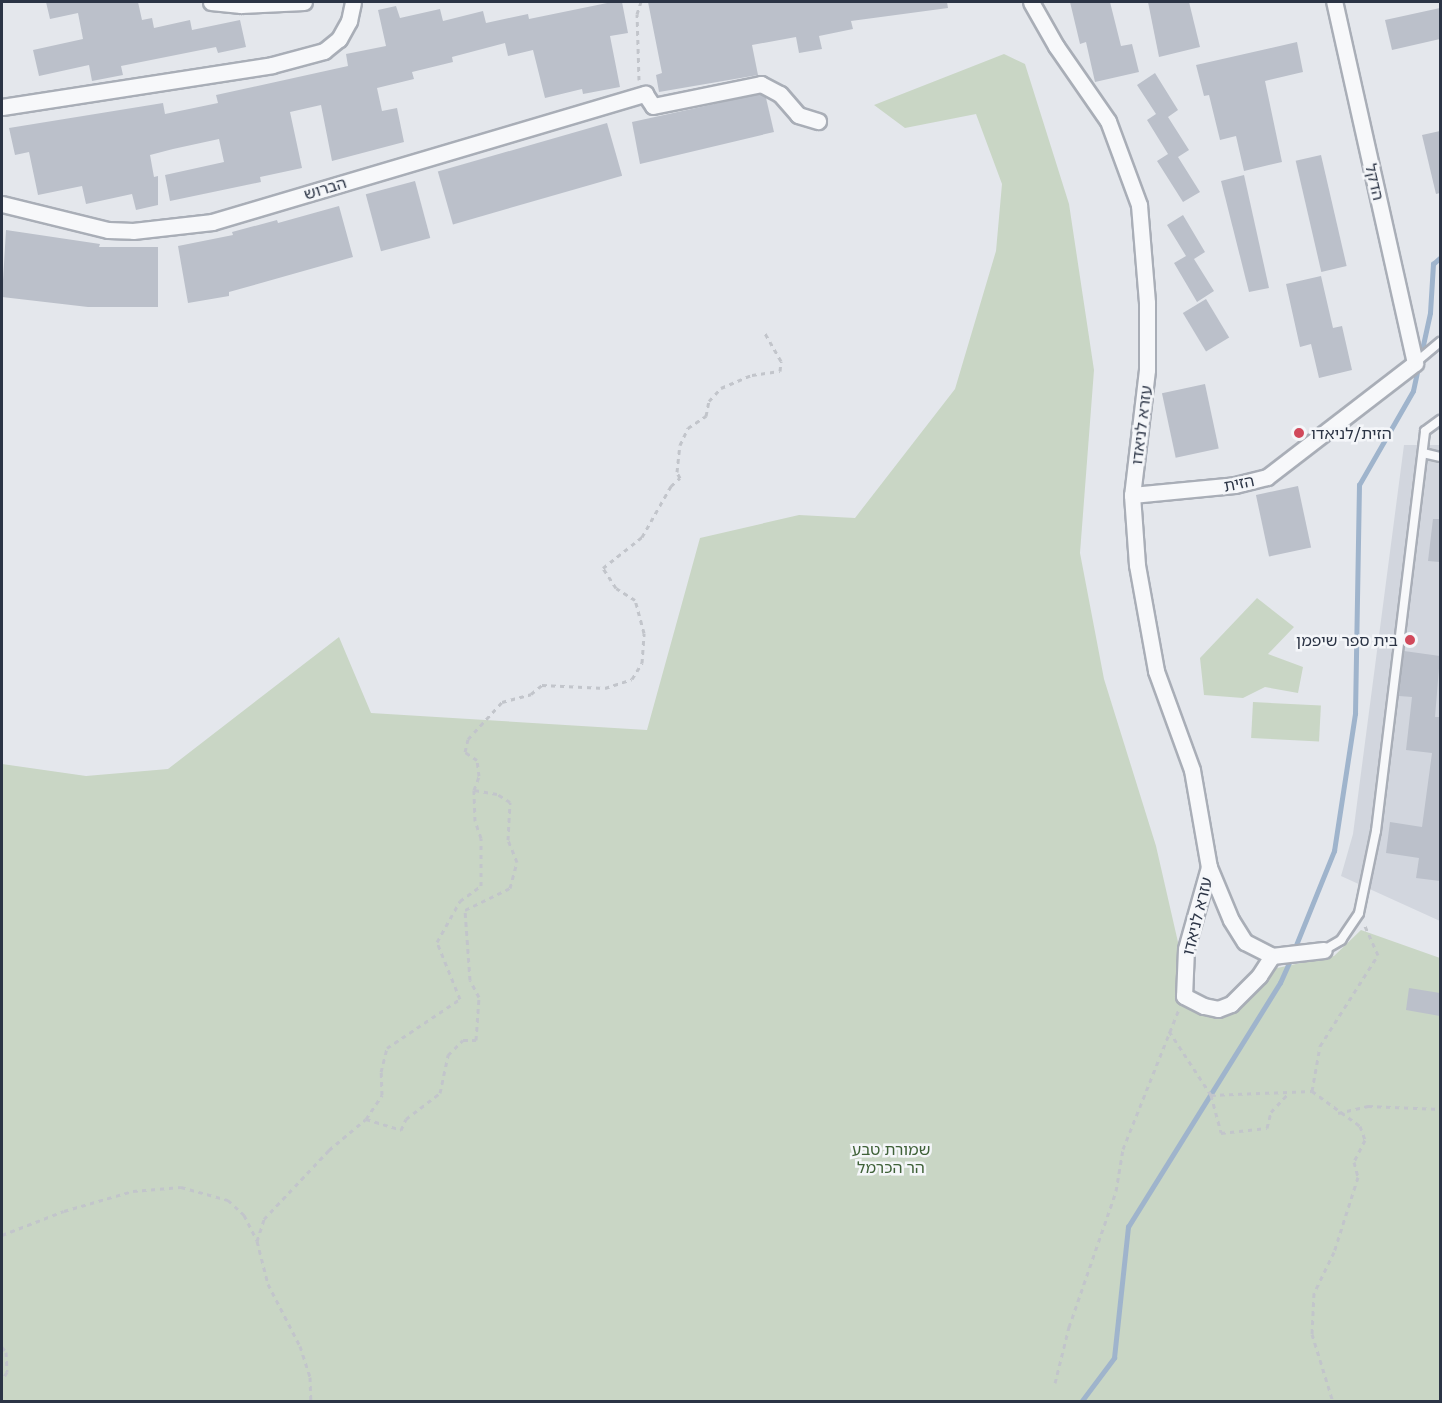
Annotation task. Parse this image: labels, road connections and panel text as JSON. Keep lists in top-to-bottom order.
{
  "streets": {
    "street": [
      "הדקל",
      "הברוש",
      "עזרא לניאדו",
      "הזית"
    ]
  },
  "crossings": [
    ["הדקל", "הזית"],
    ["עזרא לניאדו", "הזית"]
  ],
  "parks": ["שמורת טבע הר הכרמל"],
  "places": ["הזית/לניאדו", "בית ספר שיפמן"]
}
